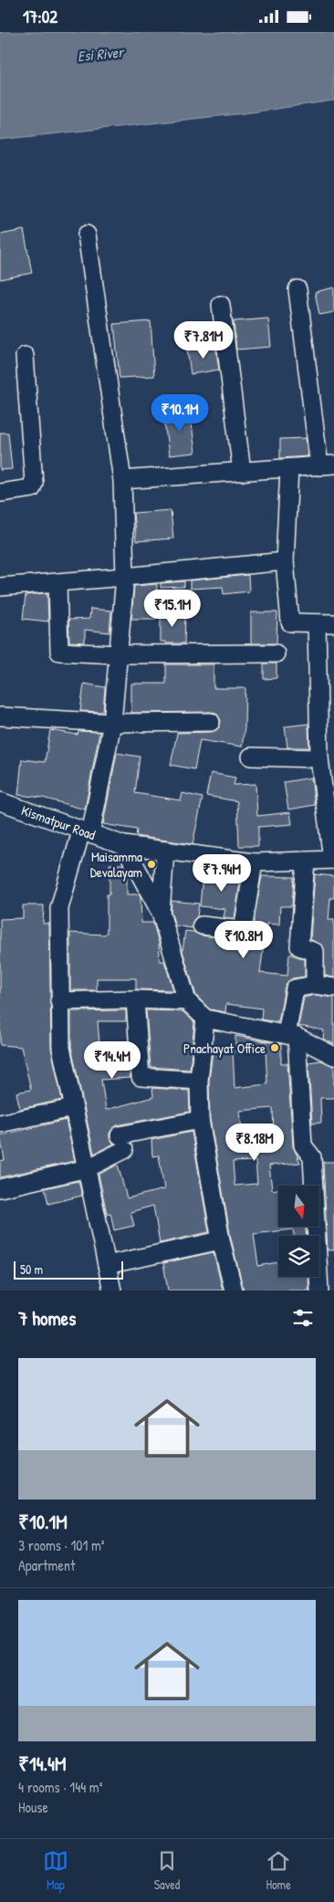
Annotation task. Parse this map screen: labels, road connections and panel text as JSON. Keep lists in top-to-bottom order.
{
  "streets": {
    "street": ["Kismatpur Road"]
  },
  "water": ["Esi River"],
  "places": ["Maisamma Devalayam", "Pnachayat Office"],
  "scale_bar": "50 m",
  "north": "bottom",
  "page": {
    "status": "17:02",
    "price": [
      "₹7.81M",
      "₹10.1M",
      "₹15.1M",
      "₹7.94M",
      "₹10.8M",
      "₹14.4M",
      "₹8.18M"
    ],
    "scale": "50 m",
    "heading": "7 homes",
    "list": [
      {
        "name": "₹10.1M",
        "note": "3 rooms · 101 m² · Apartment"
      },
      {
        "name": "₹14.4M",
        "note": "4 rooms · 144 m² · House"
      }
    ],
    "tabs": ["Map", "Saved", "Home"]
  }
}
